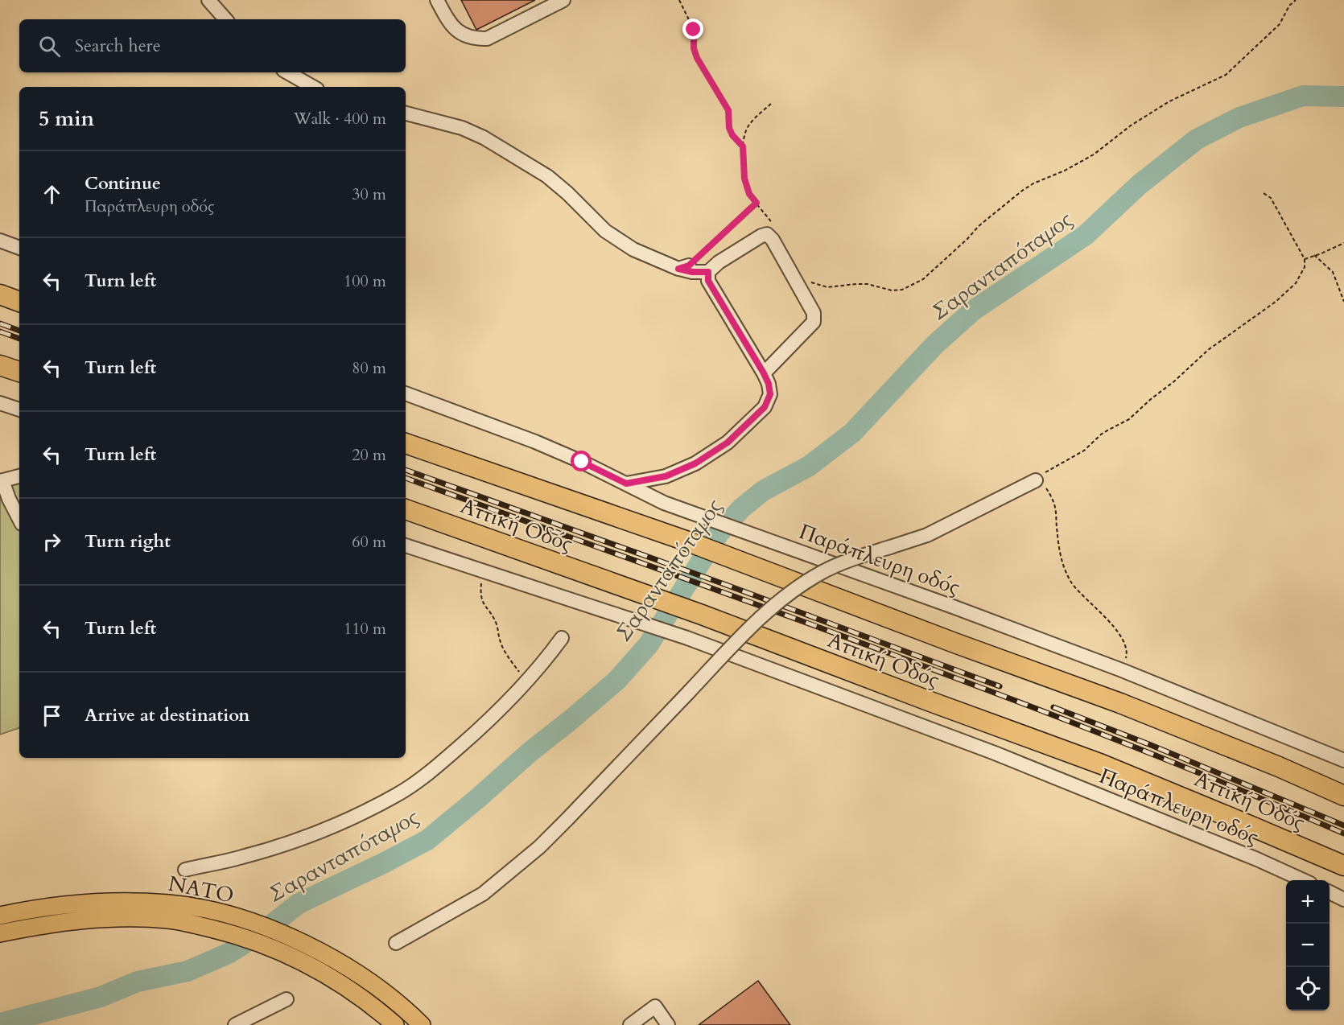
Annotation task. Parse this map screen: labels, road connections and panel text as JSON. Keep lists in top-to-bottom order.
{
  "streets": {
    "highway": ["Αττική Οδός"],
    "main road": ["ΝΑΤΟ"],
    "street": ["Παράπλευρη οδός"]
  },
  "water": ["Σαρανταπόταμος"],
  "page": {
    "search": "Search here",
    "heading": ["5 min", "Walk · 400 m"],
    "list": [
      ["Continue", "Παράπλευρη οδός", "30 m"],
      ["Turn left", "100 m"],
      ["Turn left", "80 m"],
      ["Turn left", "20 m"],
      ["Turn right", "60 m"],
      ["Turn left", "110 m"],
      "Arrive at destination"
    ],
    "map_buttons": ["+", "−"]
  }
}
